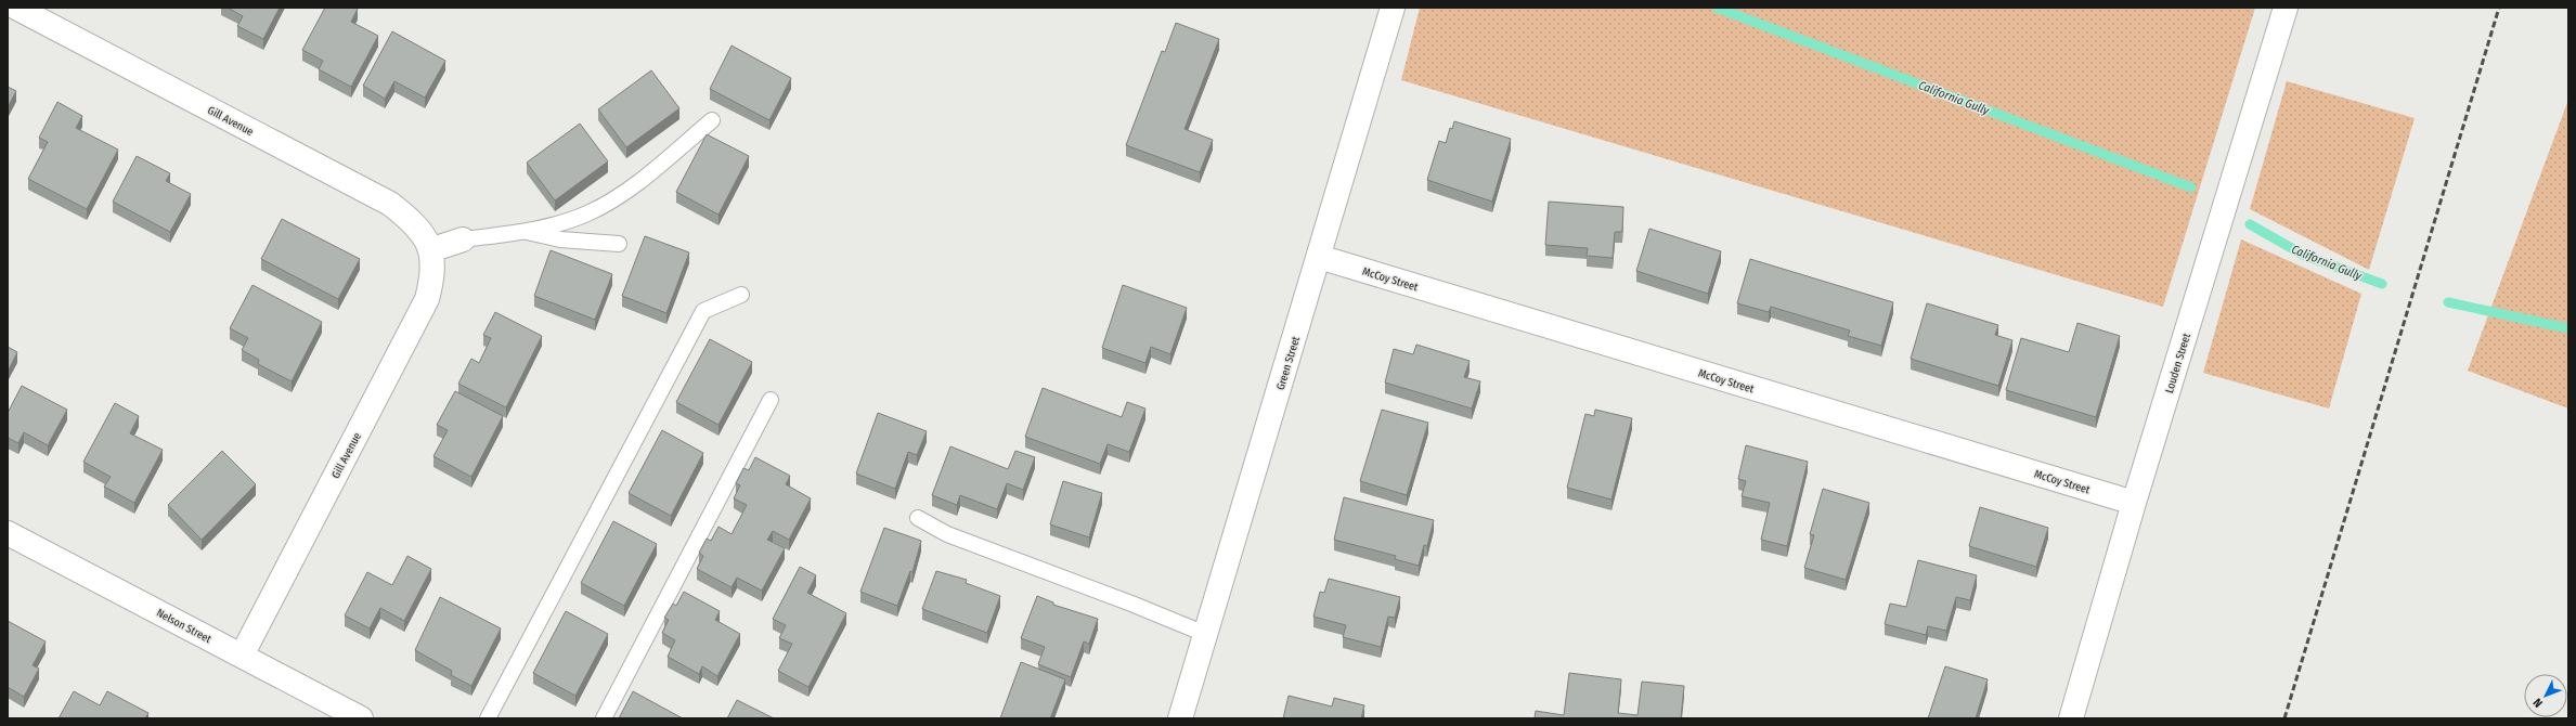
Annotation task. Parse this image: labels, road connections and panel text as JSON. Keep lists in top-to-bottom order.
{
  "streets": {
    "street": [
      "Gill Avenue",
      "McCoy Street",
      "Green Street",
      "Louden Street",
      "Nelson Street"
    ]
  },
  "crossings": [
    ["Gill Avenue", "Nelson Street"],
    ["McCoy Street", "Green Street"],
    ["McCoy Street", "Louden Street"]
  ],
  "water": ["California Gully"],
  "north": "bottom left"
}
